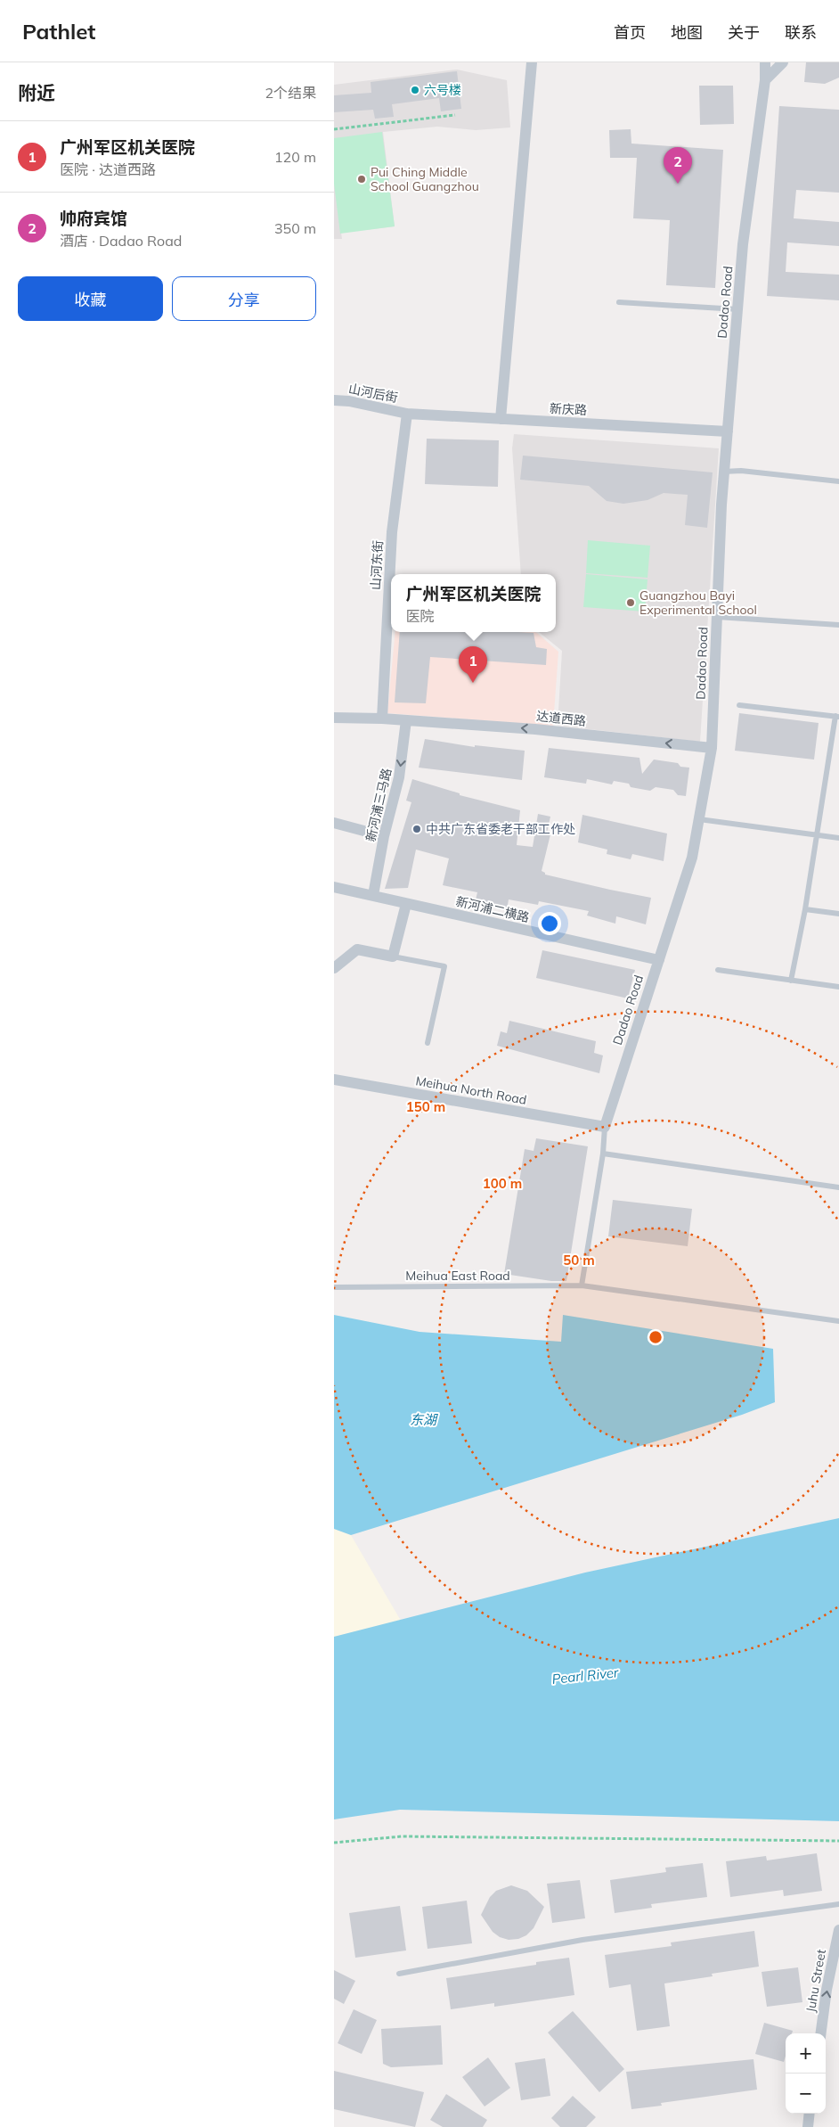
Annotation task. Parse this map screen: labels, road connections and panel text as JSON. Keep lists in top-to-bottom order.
{
  "streets": {
    "street": [
      "Dadao Road",
      "山河后街",
      "新庆路",
      "山河东街",
      "达道西路",
      "新河浦三马路",
      "新河浦二横路",
      "Meihua North Road",
      "Juhu Street"
    ],
    "lane": ["Meihua East Road"]
  },
  "crossings": [
    ["Dadao Road", "新庆路"],
    ["Dadao Road", "达道西路"],
    ["Dadao Road", "新河浦二横路"],
    ["Dadao Road", "Meihua North Road"],
    ["山河后街", "新庆路"],
    ["山河后街", "山河东街"],
    ["新庆路", "山河东街"],
    ["山河东街", "达道西路"],
    ["达道西路", "新河浦三马路"],
    ["新河浦三马路", "新河浦二横路"]
  ],
  "one_way": ["达道西路", "新河浦三马路", "Juhu Street"],
  "water": ["东湖", "Pearl River"],
  "places": [
    "六号楼",
    "Pui Ching Middle School Guangzhou",
    "Guangzhou Bayi Experimental School",
    "中共广东省委老干部工作处"
  ],
  "page": {
    "header": "Pathlet",
    "nav": [
      "首页",
      "地图",
      "关于",
      "联系"
    ],
    "heading": ["附近", "2个结果"],
    "list": [
      {
        "mark": "1",
        "name": "广州军区机关医院",
        "note": "医院 · 达道西路",
        "value": "120 m"
      },
      {
        "mark": "2",
        "name": "帅府宾馆",
        "note": "酒店 · Dadao Road",
        "value": "350 m"
      }
    ],
    "pins": ["2", "1"],
    "buttons": ["收藏", "分享"],
    "popup": ["广州军区机关医院", "医院"],
    "map_buttons": ["+", "−"]
  },
  "rings": ["150 m", "100 m", "50 m"]
}
